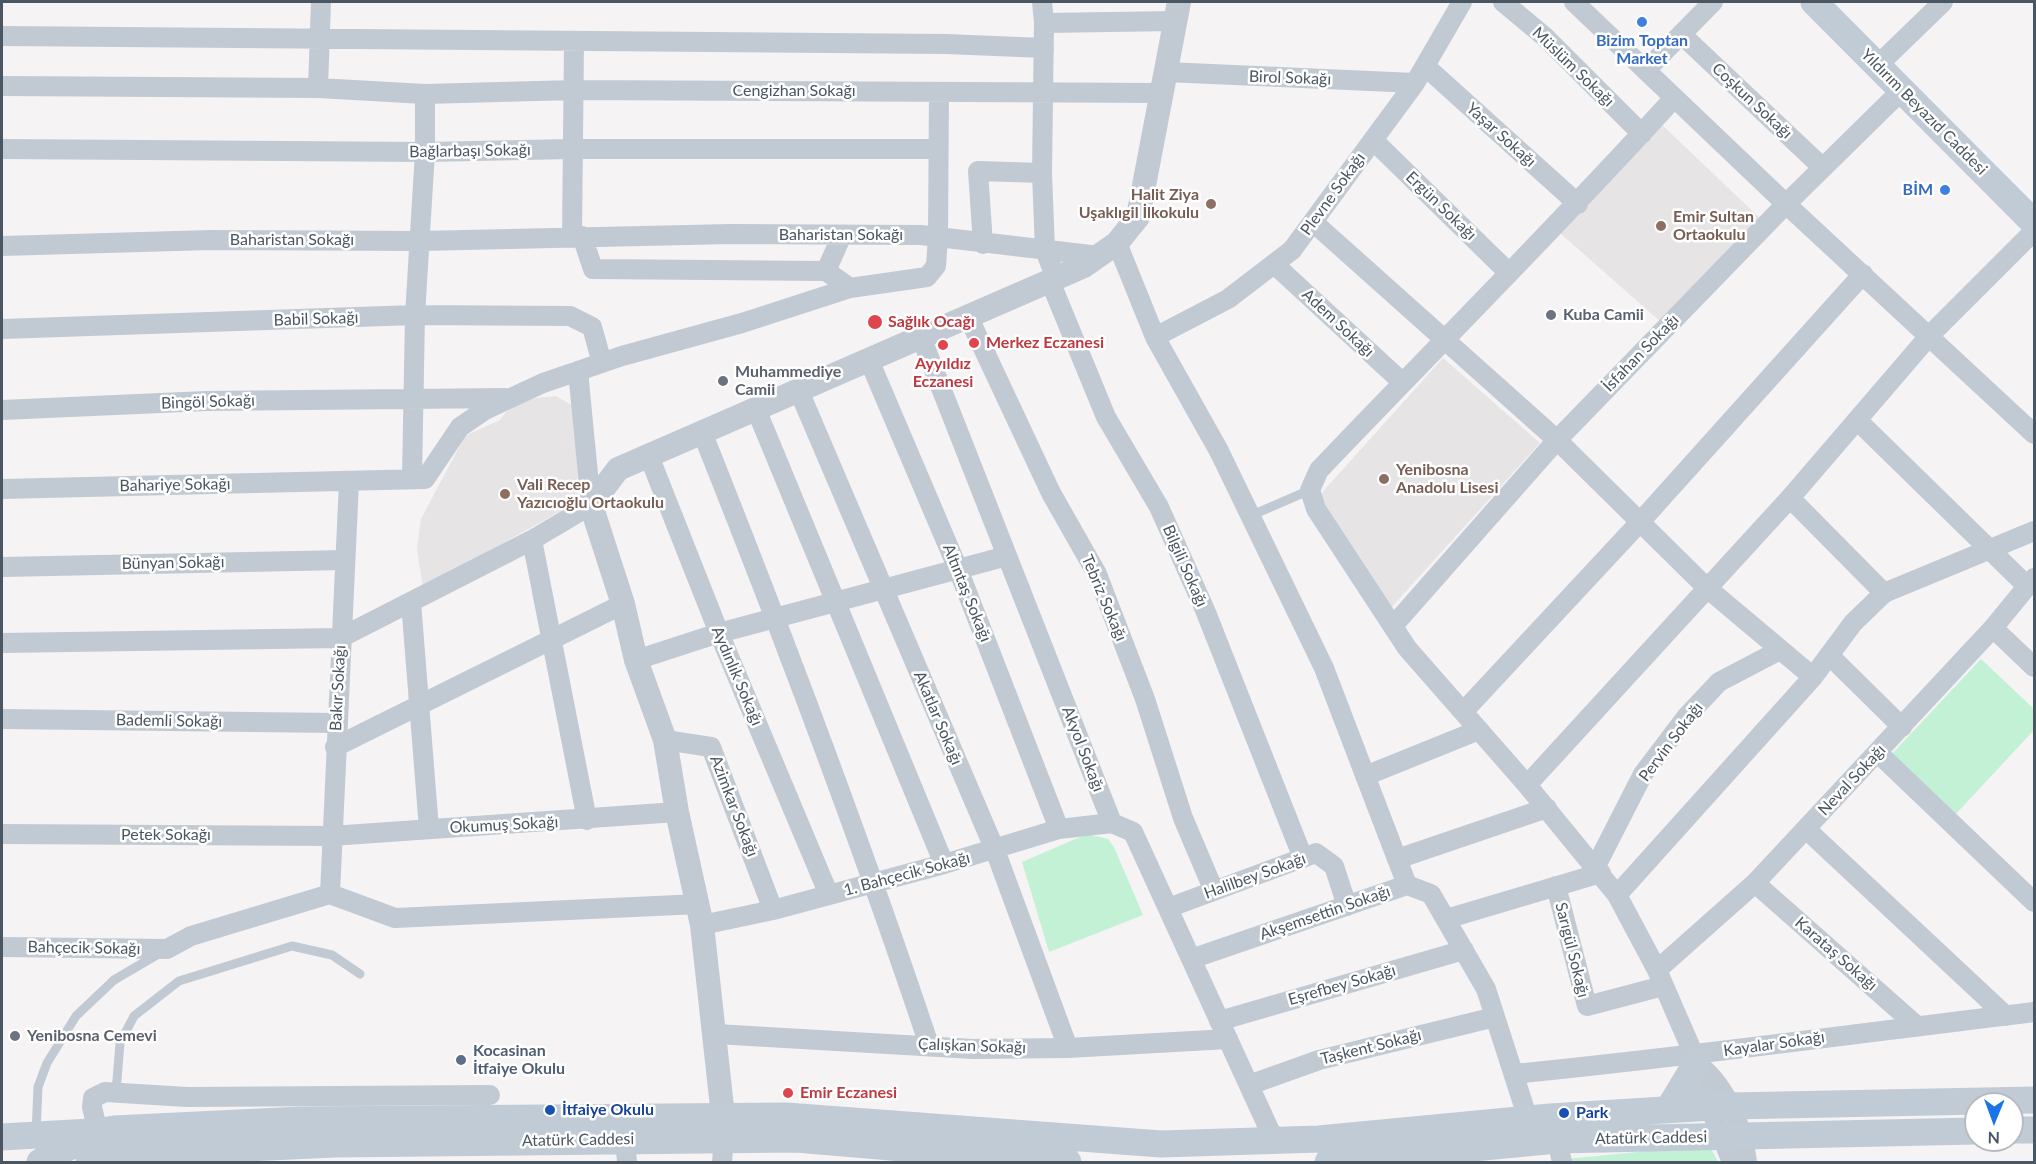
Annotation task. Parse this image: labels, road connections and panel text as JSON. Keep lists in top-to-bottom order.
{
  "streets": {
    "main road": ["Yıldırım Beyazıd Caddesi", "Atatürk Caddesi"],
    "street": [
      "Müslüm Sokağı",
      "Birol Sokağı",
      "Cengizhan Sokağı",
      "Coşkun Sokağı",
      "Yaşar Sokağı",
      "Bağlarbaşı Sokağı",
      "Plevne Sokağı",
      "Ergün Sokağı",
      "Baharistan Sokağı",
      "Babil Sokağı",
      "Adem Sokağı",
      "İsfahan Sokağı",
      "Bingöl Sokağı",
      "Bahariye Sokağı",
      "Bünyan Sokağı",
      "Bilgili Sokağı",
      "Altıntaş Sokağı",
      "Tebriz Sokağı",
      "Aydınlık Sokağı",
      "Bakır Sokağı",
      "Akatlar Sokağı",
      "Bademli Sokağı",
      "Pervin Sokağı",
      "Akyol Sokağı",
      "Neval Sokağı",
      "Azimkar Sokağı",
      "Okumuş Sokağı",
      "Petek Sokağı",
      "1. Bahçecik Sokağı",
      "Halilbey Sokağı",
      "Akşemsettin Sokağı",
      "Bahçecik Sokağı",
      "Sarıgül Sokağı",
      "Karataş Sokağı",
      "Eşrefbey Sokağı",
      "Kayalar Sokağı",
      "Çalışkan Sokağı",
      "Taşkent Sokağı"
    ]
  },
  "crossings": [
    ["Birol Sokağı", "Cengizhan Sokağı"],
    ["Birol Sokağı", "Yaşar Sokağı"],
    ["Birol Sokağı", "Plevne Sokağı"],
    ["Cengizhan Sokağı", "Bilgili Sokağı"],
    ["Coşkun Sokağı", "İsfahan Sokağı"],
    ["Yıldırım Beyazıd Caddesi", "İsfahan Sokağı"],
    ["Yaşar Sokağı", "Plevne Sokağı"],
    ["Plevne Sokağı", "Ergün Sokağı"],
    ["Plevne Sokağı", "Adem Sokağı"],
    ["Baharistan Sokağı", "Bilgili Sokağı"],
    ["Bahariye Sokağı", "Bakır Sokağı"],
    ["Bünyan Sokağı", "Bakır Sokağı"],
    ["Bilgili Sokağı", "Halilbey Sokağı"],
    ["Altıntaş Sokağı", "1. Bahçecik Sokağı"],
    ["Tebriz Sokağı", "Halilbey Sokağı"],
    ["Aydınlık Sokağı", "1. Bahçecik Sokağı"],
    ["Bakır Sokağı", "Bademli Sokağı"],
    ["Bakır Sokağı", "Okumuş Sokağı"],
    ["Bakır Sokağı", "Petek Sokağı"],
    ["Bakır Sokağı", "1. Bahçecik Sokağı"],
    ["Akatlar Sokağı", "1. Bahçecik Sokağı"],
    ["Akatlar Sokağı", "Çalışkan Sokağı"],
    ["Akyol Sokağı", "1. Bahçecik Sokağı"],
    ["Neval Sokağı", "Sarıgül Sokağı"],
    ["Neval Sokağı", "Karataş Sokağı"],
    ["Azimkar Sokağı", "1. Bahçecik Sokağı"],
    ["Okumuş Sokağı", "Petek Sokağı"],
    ["Halilbey Sokağı", "Akşemsettin Sokağı"],
    ["Akşemsettin Sokağı", "Eşrefbey Sokağı"],
    ["Akşemsettin Sokağı", "Kayalar Sokağı"],
    ["Akşemsettin Sokağı", "Taşkent Sokağı"],
    ["Karataş Sokağı", "Kayalar Sokağı"]
  ],
  "places": [
    "Bizim Toptan Market",
    "BİM",
    "Halit Ziya Uşaklıgil İlkokulu",
    "Emir Sultan Ortaokulu",
    "Kuba Camii",
    "Sağlık Ocağı",
    "Merkez Eczanesi",
    "Ayyıldız Eczanesi",
    "Muhammediye Camii",
    "Yenibosna Anadolu Lisesi",
    "Vali Recep Yazıcıoğlu Ortaokulu",
    "Yenibosna Cemevi",
    "Kocasinan İtfaiye Okulu",
    "Emir Eczanesi",
    "İtfaiye Okulu",
    "Park"
  ],
  "north": "bottom"
}
